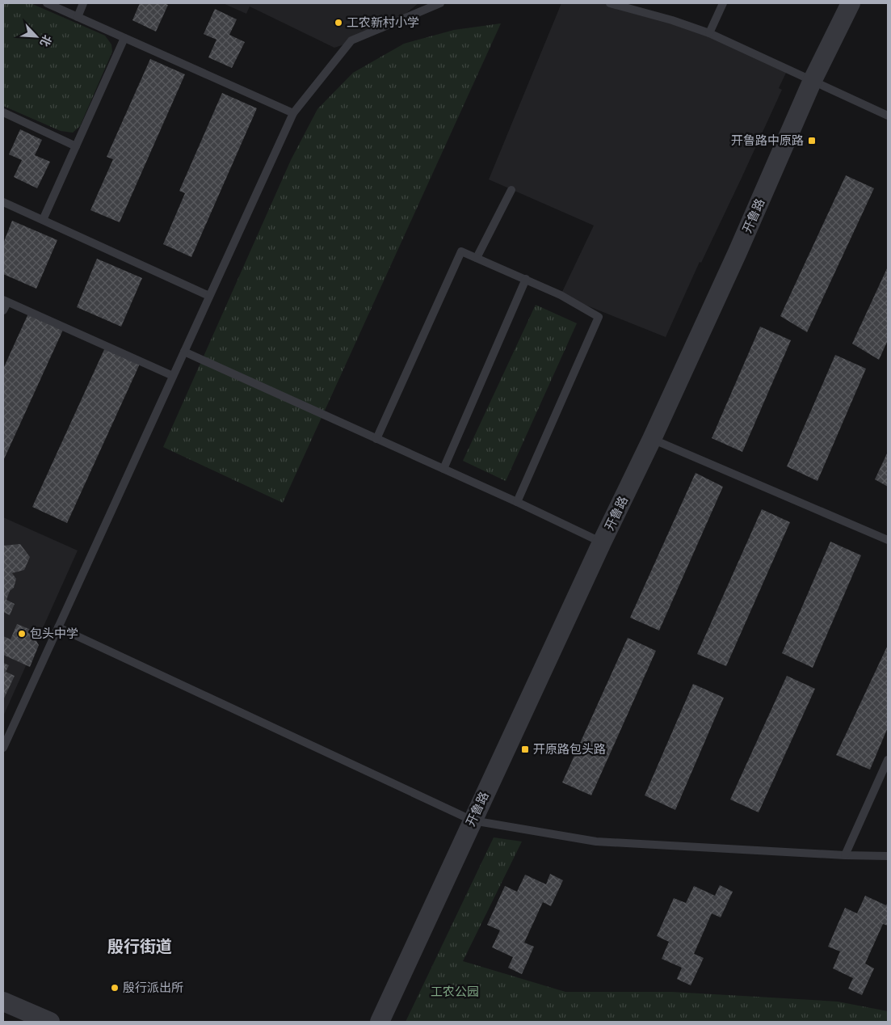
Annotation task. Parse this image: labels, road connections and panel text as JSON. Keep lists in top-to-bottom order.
{
  "streets": {
    "street": ["开鲁路"]
  },
  "districts": ["殷行街道"],
  "parks": ["工农公园"],
  "places": {
    "other": ["工农新村小学", "包头中学", "殷行派出所"],
    "transit": ["开鲁路中原路", "开原路包头路"]
  },
  "north": "bottom right"
}
